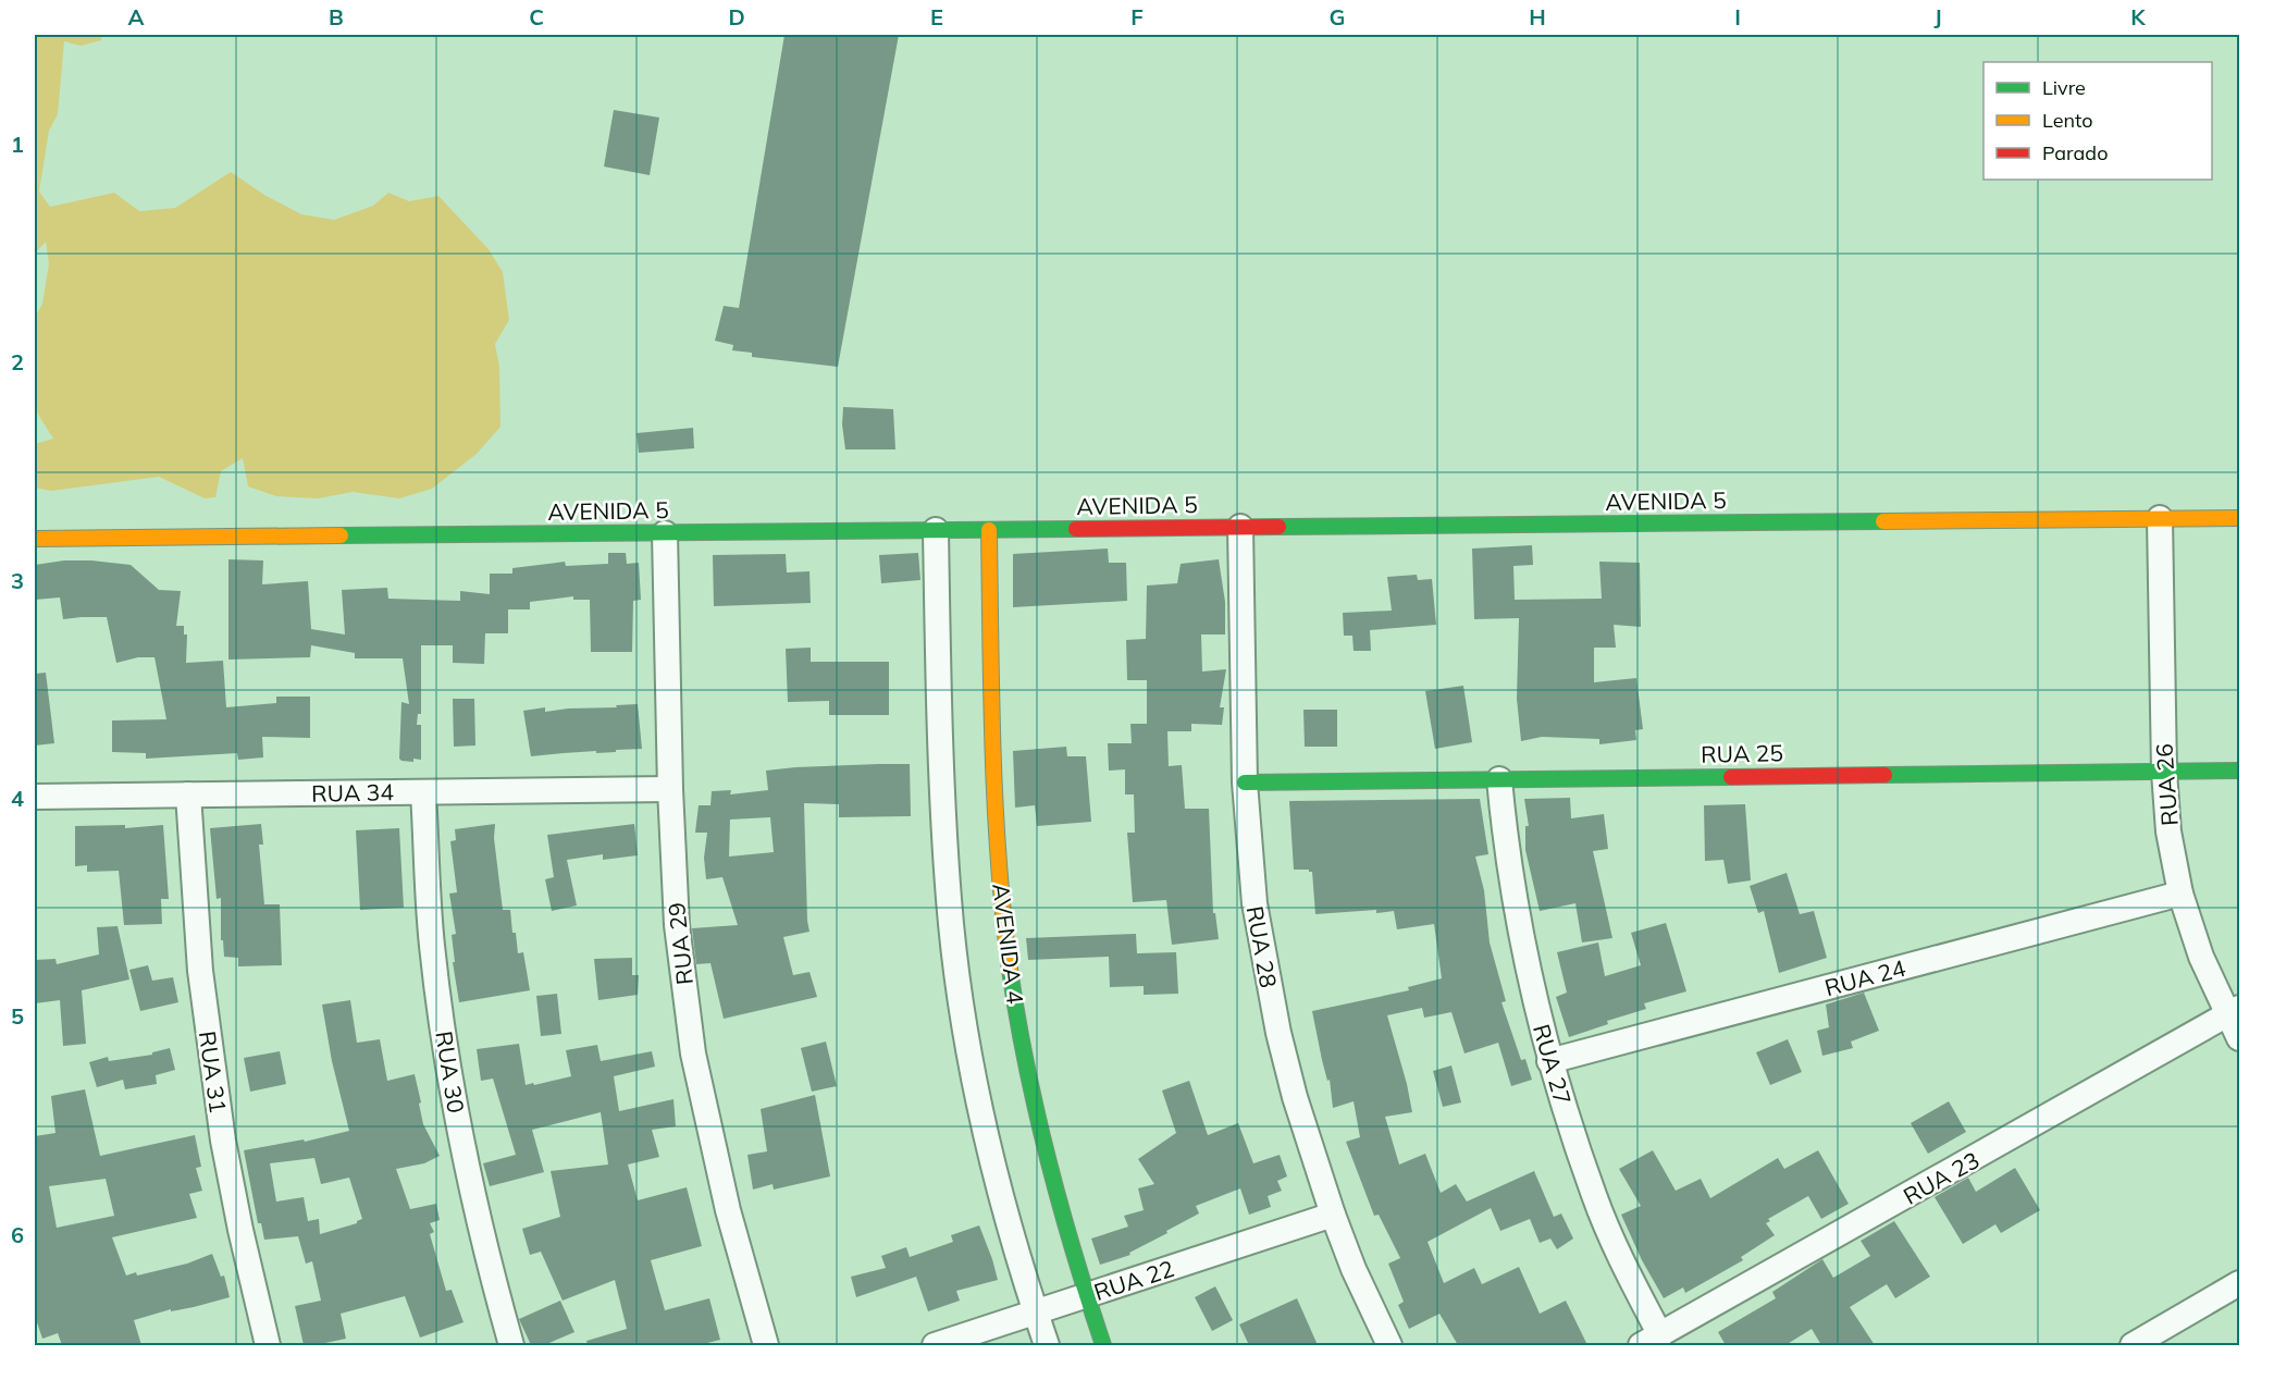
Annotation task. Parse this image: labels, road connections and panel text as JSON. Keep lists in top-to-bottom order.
{
  "streets": {
    "street": [
      "AVENIDA 5",
      "RUA 25",
      "RUA 26",
      "RUA 34",
      "RUA 29",
      "AVENIDA 4",
      "RUA 28",
      "RUA 24",
      "RUA 27",
      "RUA 31",
      "RUA 30",
      "RUA 23",
      "RUA 22"
    ]
  },
  "crossings": [
    ["AVENIDA 5", "RUA 26"],
    ["AVENIDA 5", "RUA 29"],
    ["AVENIDA 5", "AVENIDA 4"],
    ["AVENIDA 5", "RUA 28"],
    ["RUA 25", "RUA 26"],
    ["RUA 25", "RUA 28"],
    ["RUA 25", "RUA 27"],
    ["RUA 26", "RUA 24"],
    ["RUA 26", "RUA 23"],
    ["RUA 34", "RUA 29"],
    ["RUA 34", "RUA 31"],
    ["RUA 34", "RUA 30"],
    ["AVENIDA 4", "RUA 22"],
    ["RUA 28", "RUA 22"],
    ["RUA 24", "RUA 27"],
    ["RUA 27", "RUA 23"]
  ],
  "legend": ["Livre", "Lento", "Parado"],
  "grid": {
    "columns": [
      "A",
      "B",
      "C",
      "D",
      "E",
      "F",
      "G",
      "H",
      "I",
      "J",
      "K"
    ],
    "rows": [
      "1",
      "2",
      "3",
      "4",
      "5",
      "6"
    ]
  }
}
